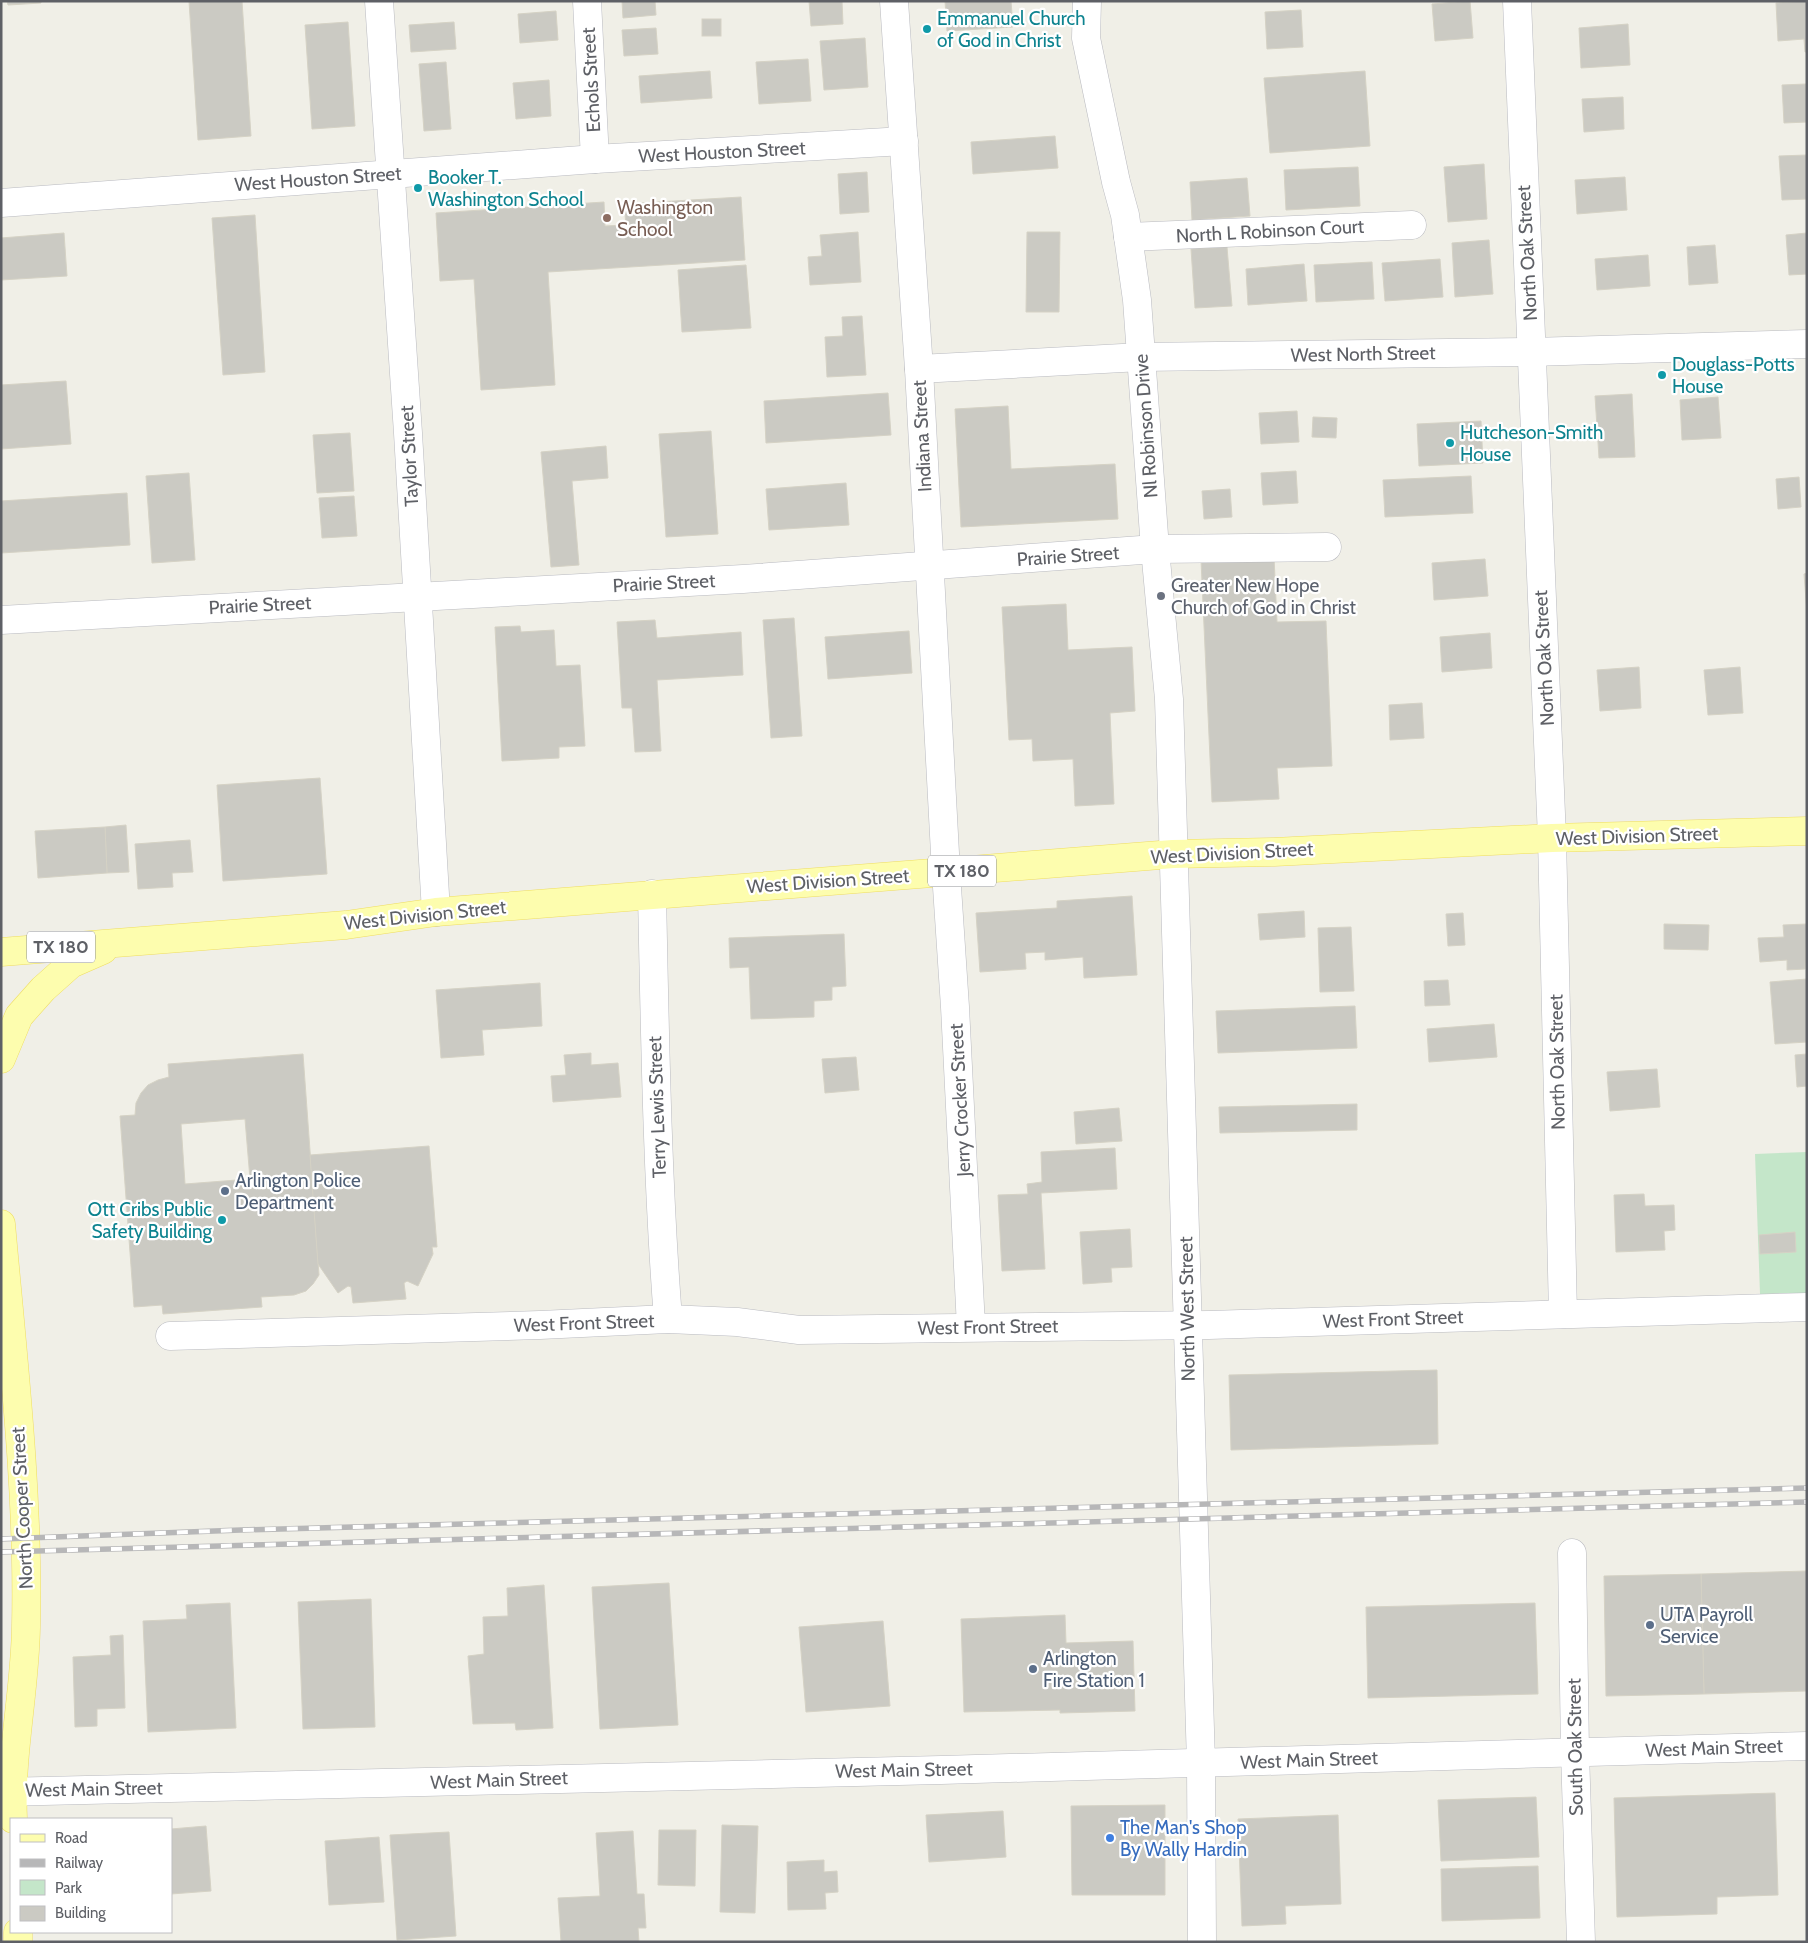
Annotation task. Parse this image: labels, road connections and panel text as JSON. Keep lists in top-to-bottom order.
{
  "streets": {
    "main road": ["West Division Street", "TX 180", "North Cooper Street"],
    "street": [
      "Echols Street",
      "West Houston Street",
      "North L Robinson Court",
      "North Oak Street",
      "West North Street",
      "Nl Robinson Drive",
      "Indiana Street",
      "Taylor Street",
      "Prairie Street",
      "Jerry Crocker Street",
      "Terry Lewis Street",
      "North West Street",
      "West Front Street",
      "South Oak Street",
      "West Main Street"
    ]
  },
  "crossings": [
    ["Echols Street", "West Houston Street"],
    ["West Houston Street", "Indiana Street"],
    ["West Houston Street", "Taylor Street"],
    ["North L Robinson Court", "Nl Robinson Drive"],
    ["North Oak Street", "West North Street"],
    ["North Oak Street", "West Division Street"],
    ["North Oak Street", "West Front Street"],
    ["West North Street", "Nl Robinson Drive"],
    ["West North Street", "Indiana Street"],
    ["Nl Robinson Drive", "Prairie Street"],
    ["Nl Robinson Drive", "West Division Street"],
    ["Nl Robinson Drive", "North West Street"],
    ["Indiana Street", "Prairie Street"],
    ["Indiana Street", "West Division Street"],
    ["Indiana Street", "Jerry Crocker Street"],
    ["Taylor Street", "Prairie Street"],
    ["Taylor Street", "West Division Street"],
    ["West Division Street", "Jerry Crocker Street"],
    ["West Division Street", "Terry Lewis Street"],
    ["West Division Street", "North West Street"],
    ["Jerry Crocker Street", "West Front Street"],
    ["Terry Lewis Street", "West Front Street"],
    ["North West Street", "West Front Street"],
    ["North West Street", "West Main Street"],
    ["North Cooper Street", "West Main Street"],
    ["South Oak Street", "West Main Street"]
  ],
  "places": [
    "Emmanuel Church of God in Christ",
    "Booker T. Washington School",
    "Washington School",
    "Douglass-Potts House",
    "Hutcheson-Smith House",
    "Greater New Hope Church of God in Christ",
    "Arlington Police Department",
    "Ott Cribs Public Safety Building",
    "UTA Payroll Service",
    "Arlington Fire Station 1",
    "The Man's Shop By Wally Hardin"
  ],
  "legend": [
    "Road",
    "Railway",
    "Park",
    "Building"
  ]
}
